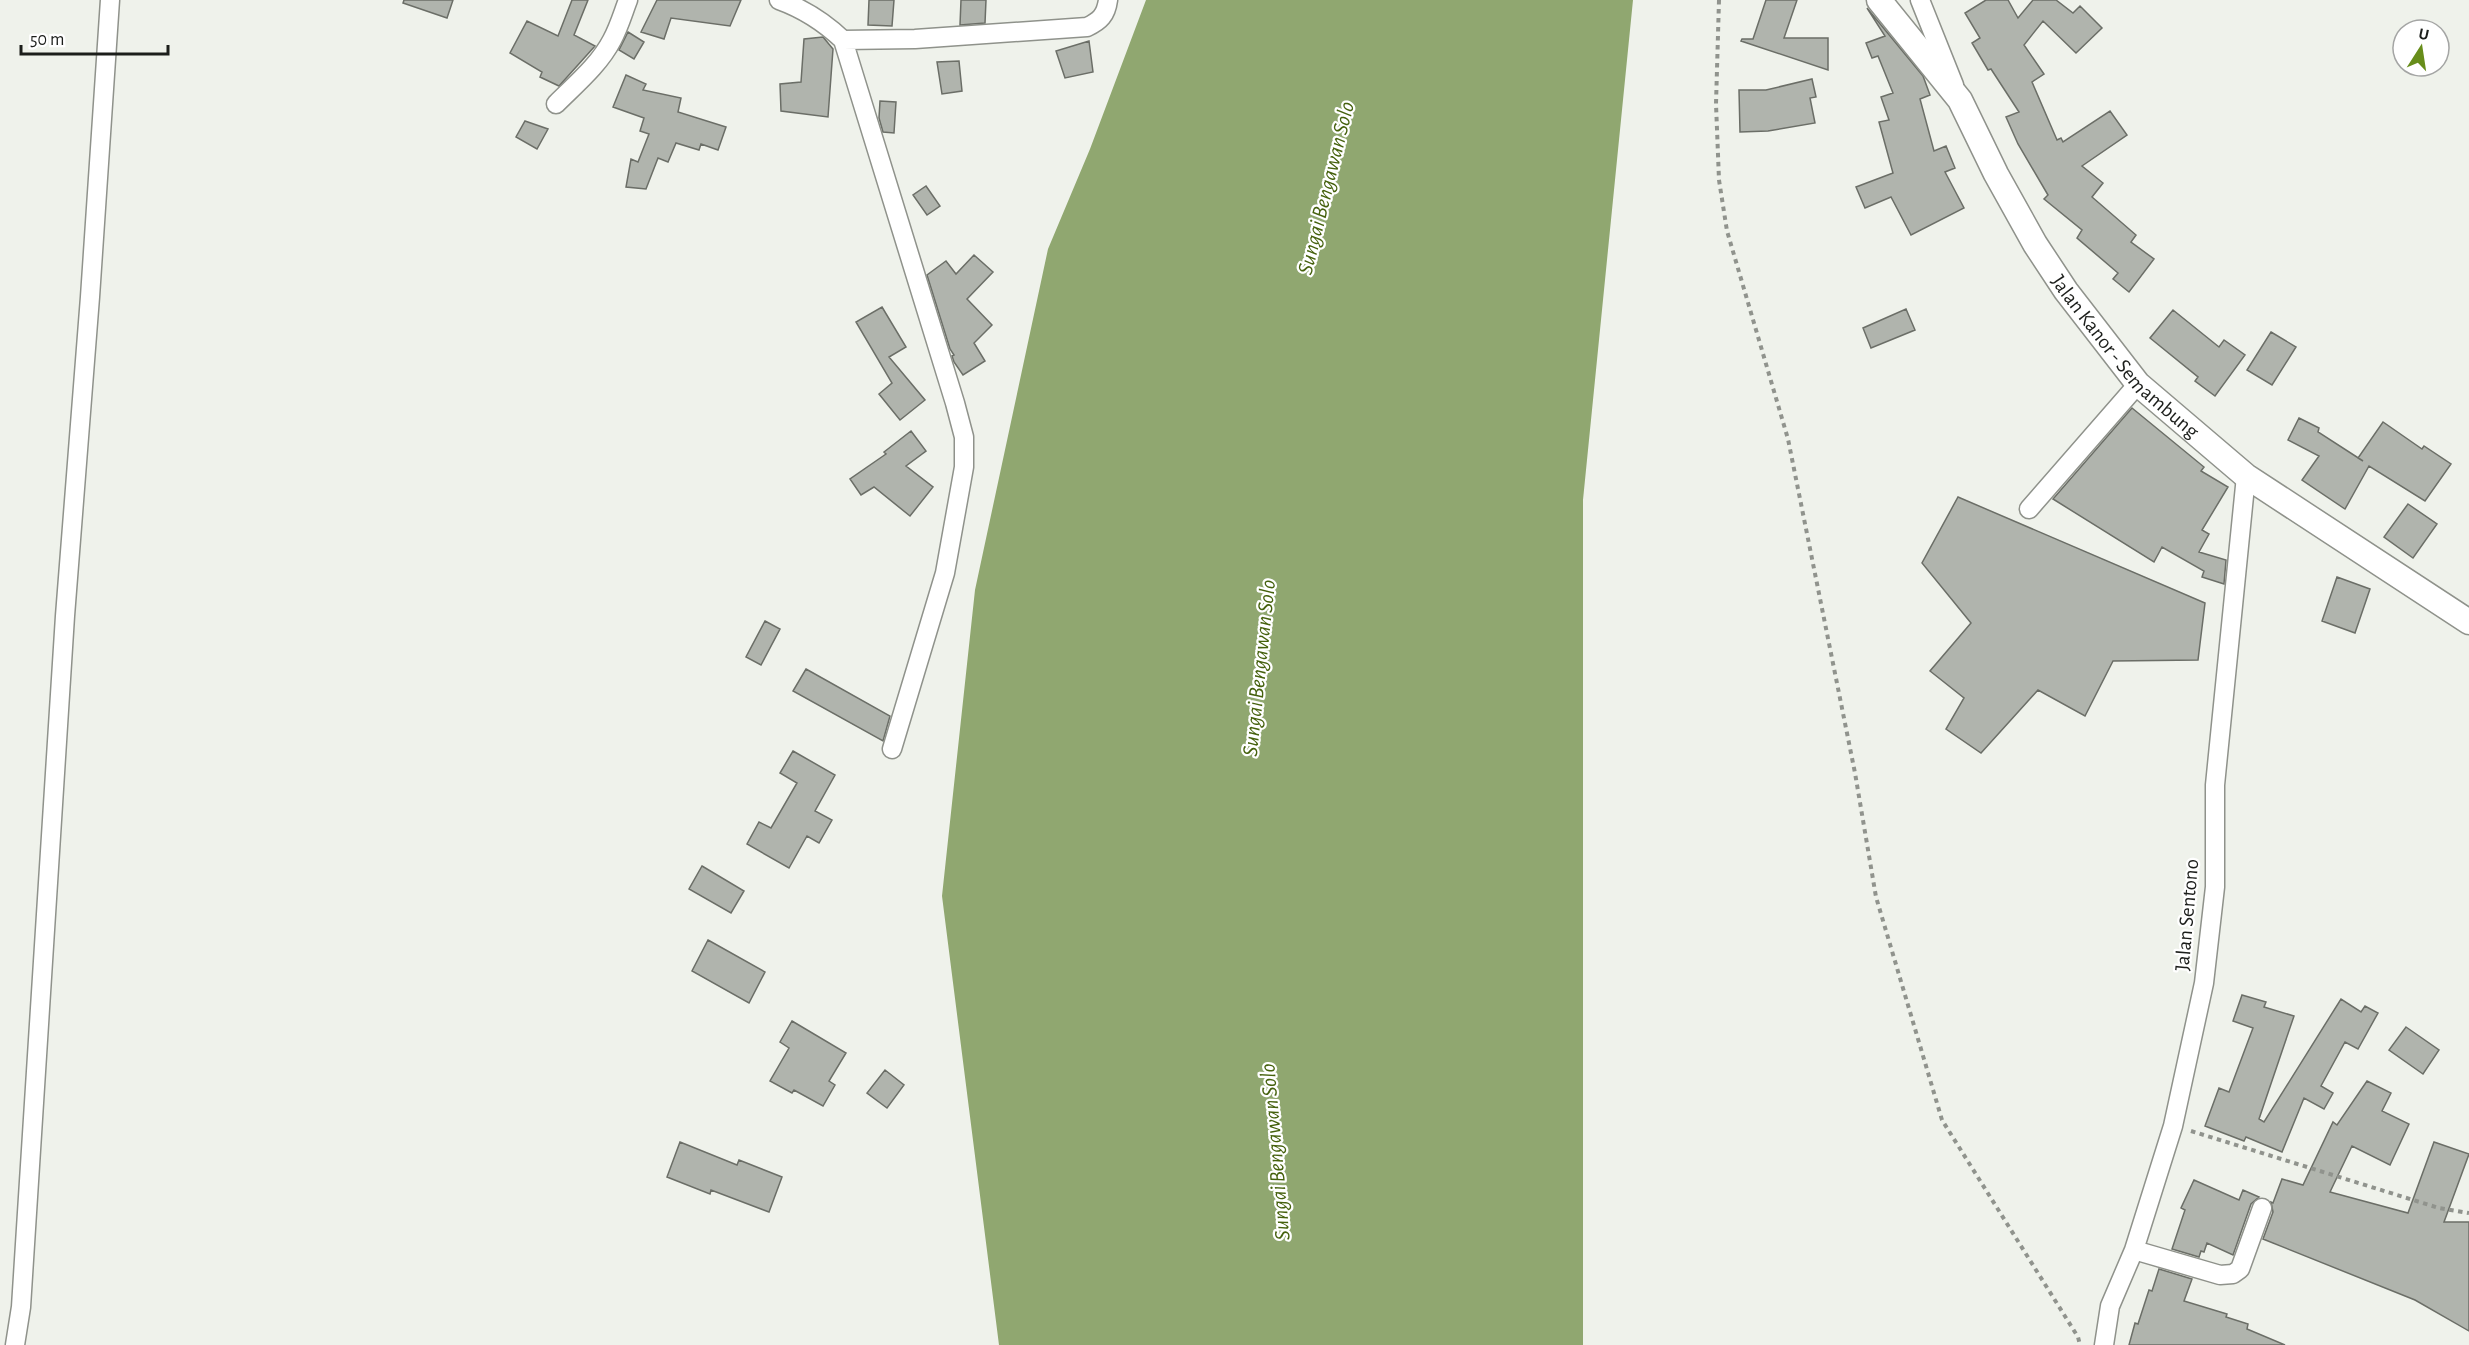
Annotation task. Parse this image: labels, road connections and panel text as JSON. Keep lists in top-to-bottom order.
{
  "streets": {
    "street": ["Jalan Kanor - Semambung", "Jalan Sentono"]
  },
  "crossings": [
    ["Jalan Kanor - Semambung", "Jalan Sentono"]
  ],
  "water": ["Sungai Bengawan Solo"],
  "scale_bar": "50 m",
  "north": "top"
}
